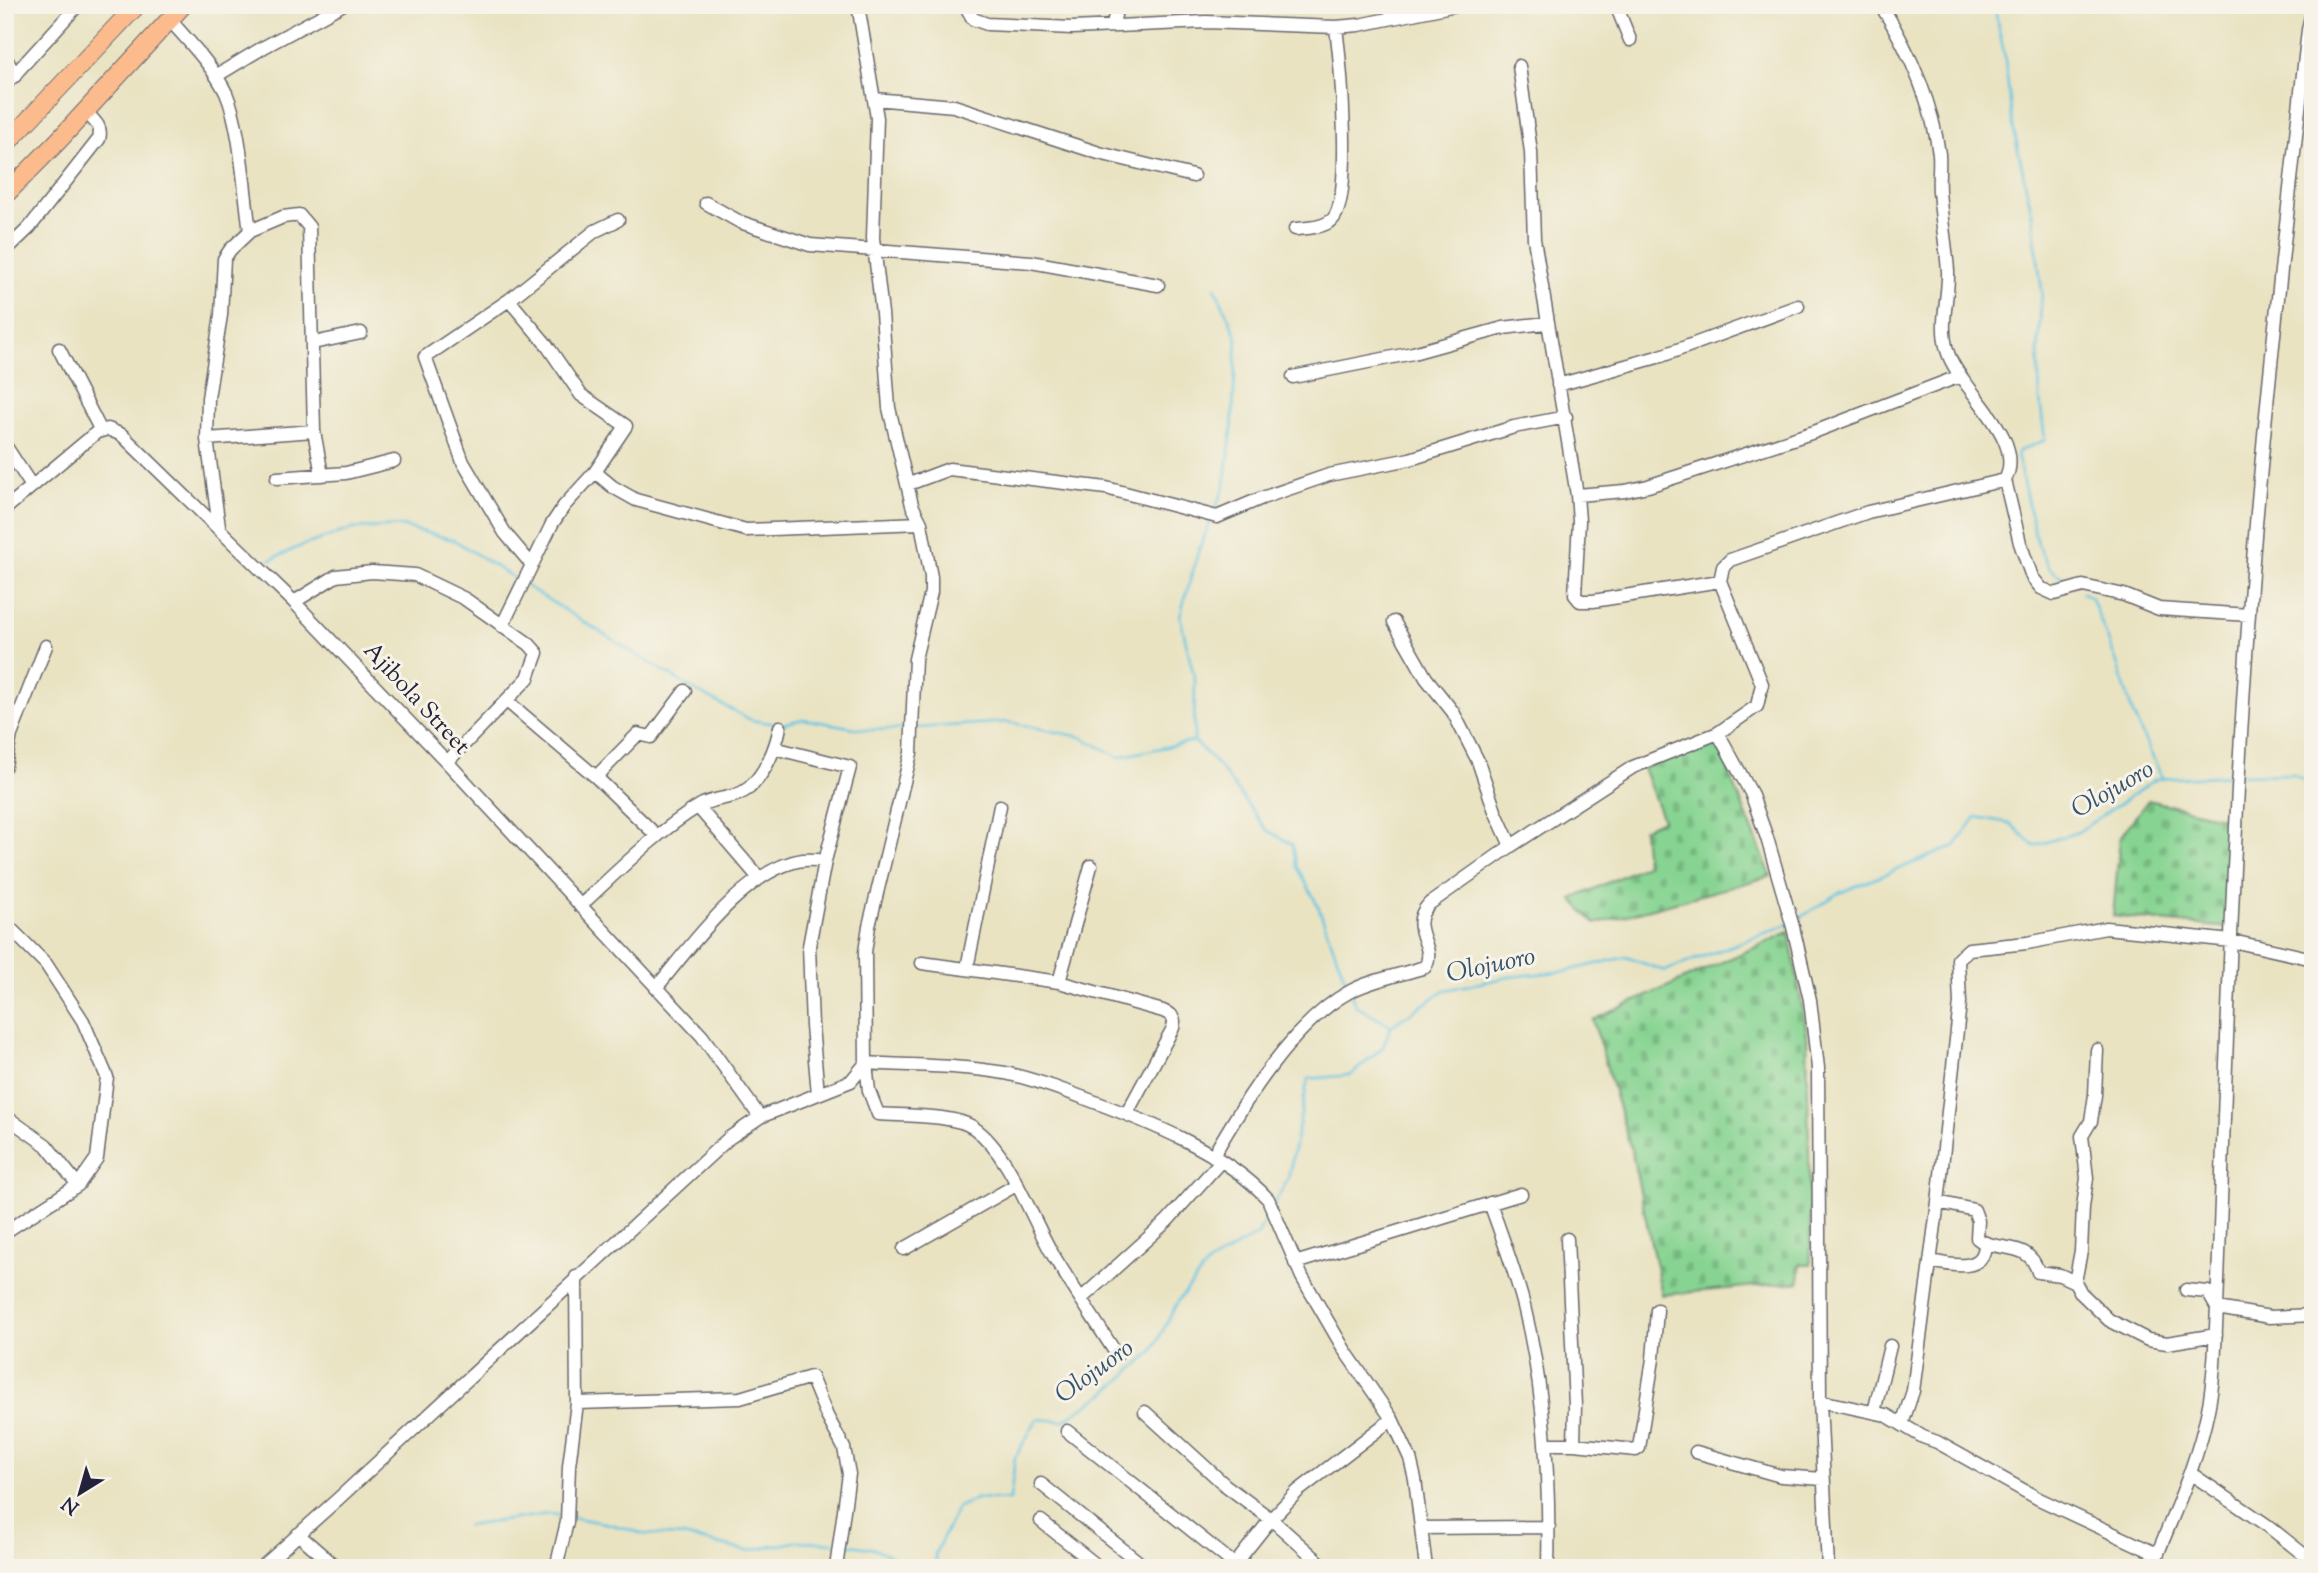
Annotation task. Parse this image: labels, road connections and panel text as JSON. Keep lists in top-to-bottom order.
{
  "streets": {
    "street": ["Ajibola Street"]
  },
  "water": ["Olojuoro"],
  "north": "bottom left"
}
